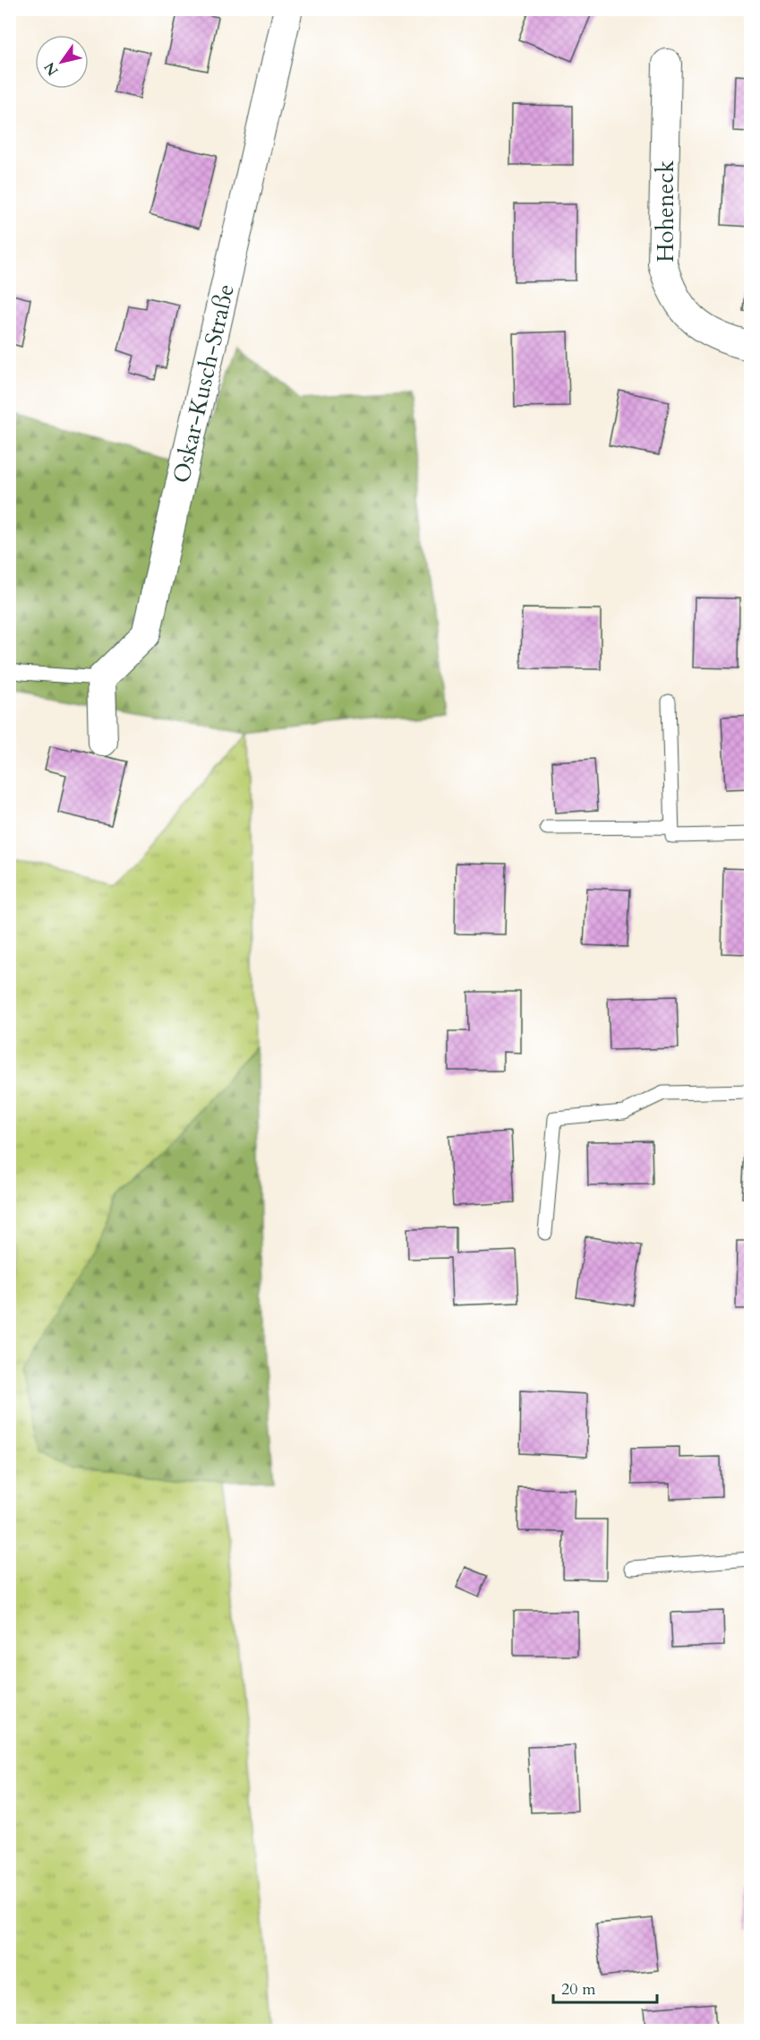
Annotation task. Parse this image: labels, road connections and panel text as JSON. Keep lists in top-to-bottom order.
{
  "streets": {
    "street": ["Hoheneck", "Oskar-Kusch-Straße"]
  },
  "scale_bar": "20 m",
  "north": "bottom left"
}
